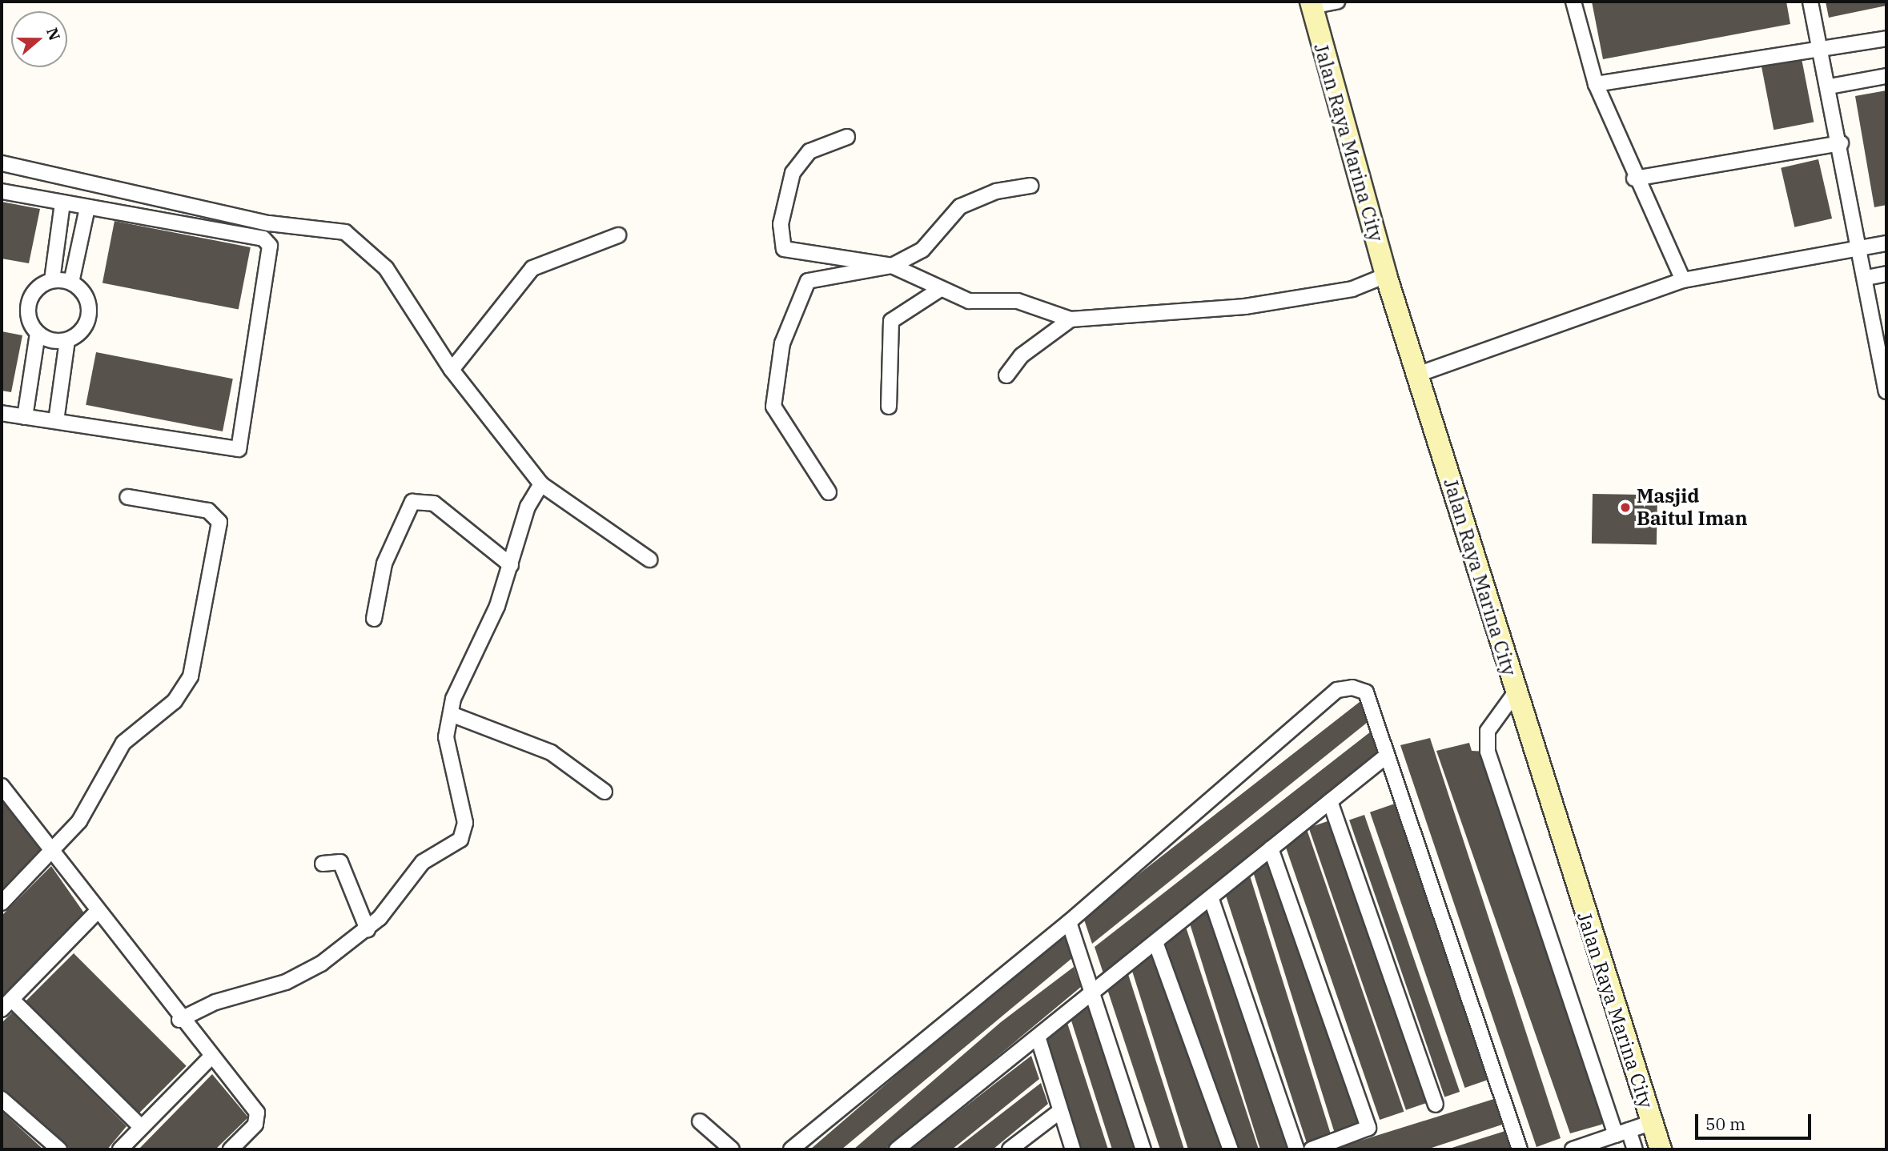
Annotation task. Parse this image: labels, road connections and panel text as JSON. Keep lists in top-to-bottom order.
{
  "streets": {
    "main road": ["Jalan Raya Marina City"]
  },
  "places": ["Masjid Baitul Iman"],
  "scale_bar": "50 m",
  "north": "right"
}
